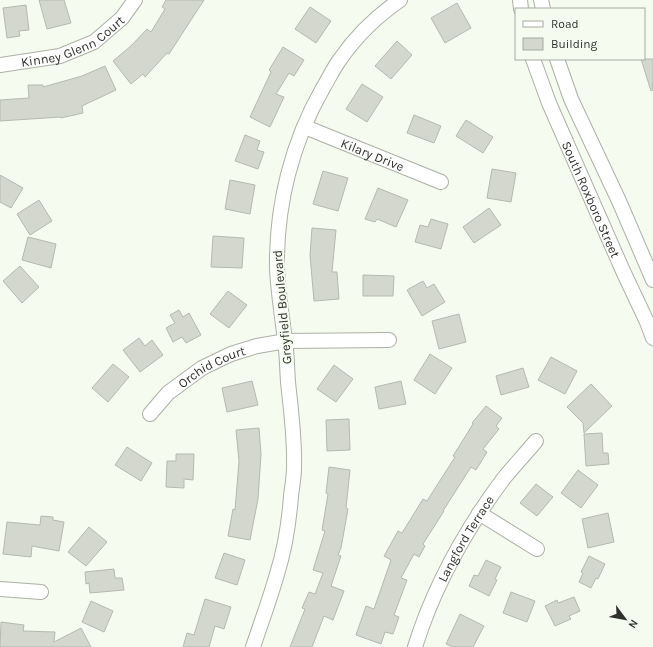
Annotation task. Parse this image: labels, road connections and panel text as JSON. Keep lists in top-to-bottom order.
{
  "streets": {
    "street": [
      "Kinney Glenn Court",
      "Kilary Drive",
      "South Roxboro Street",
      "Greyfield Boulevard",
      "Orchid Court",
      "Langford Terrace"
    ]
  },
  "crossings": [
    ["Kilary Drive", "Greyfield Boulevard"],
    ["Greyfield Boulevard", "Orchid Court"]
  ],
  "legend": ["Road", "Building"],
  "north": "bottom right"
}
